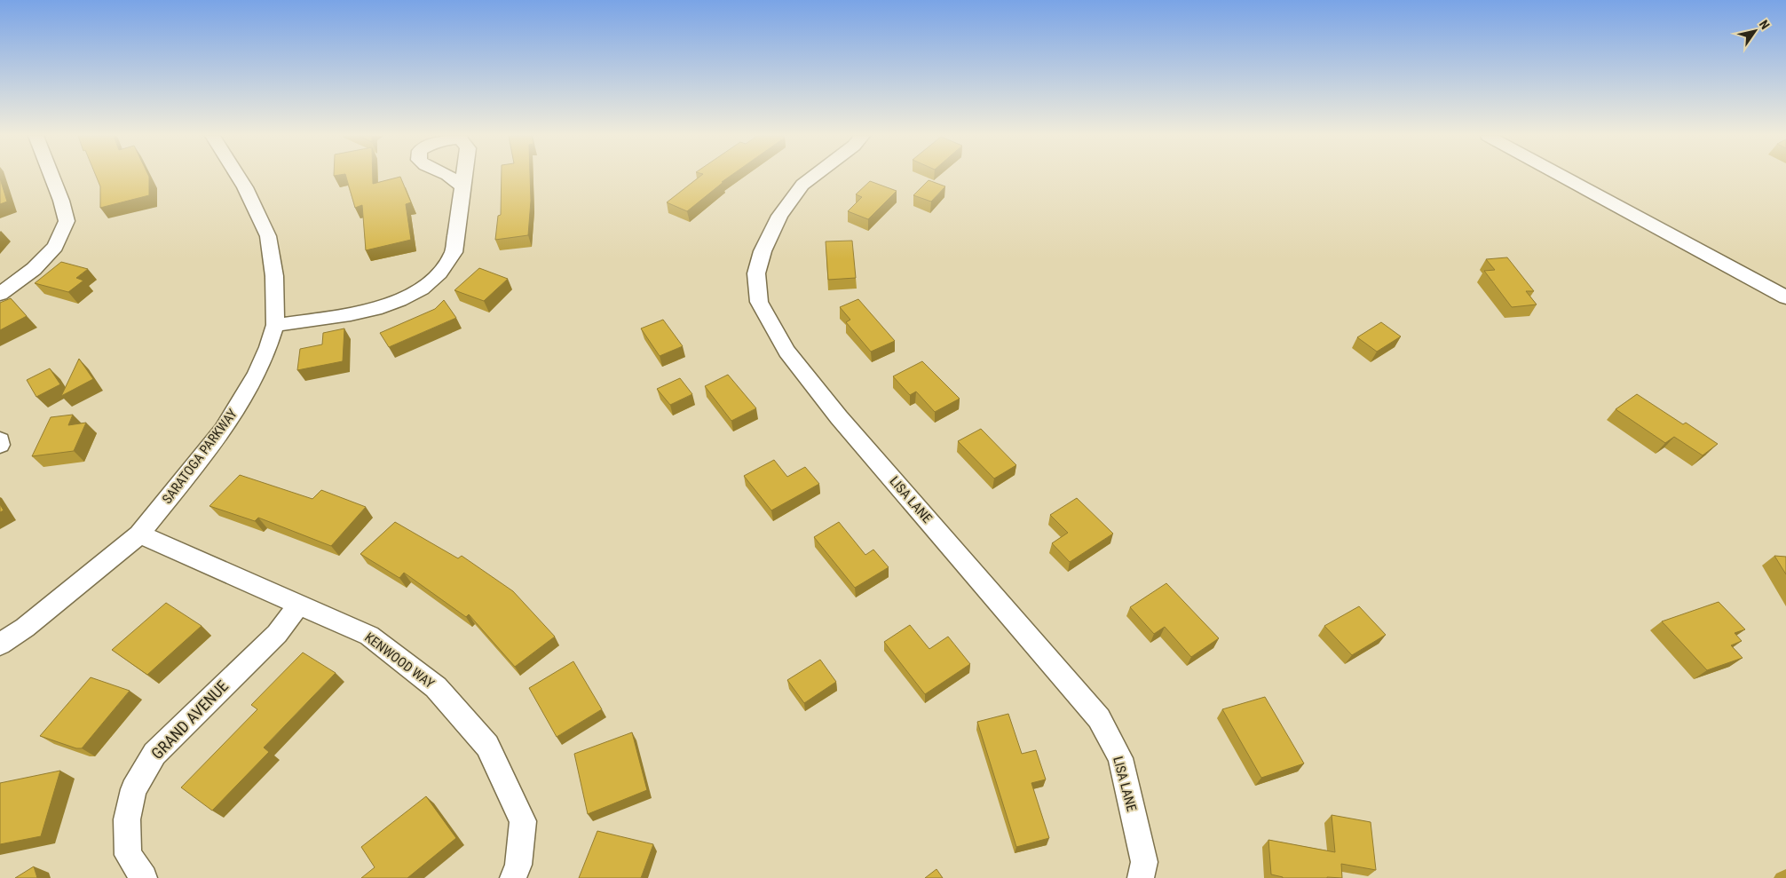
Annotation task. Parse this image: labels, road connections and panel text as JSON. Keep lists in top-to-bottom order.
{
  "streets": {
    "street": [
      "SARATOGA PARKWAY",
      "LISA LANE",
      "KENWOOD WAY",
      "GRAND AVENUE"
    ]
  },
  "crossings": [
    ["SARATOGA PARKWAY", "KENWOOD WAY"],
    ["KENWOOD WAY", "GRAND AVENUE"]
  ],
  "north": "top right"
}
